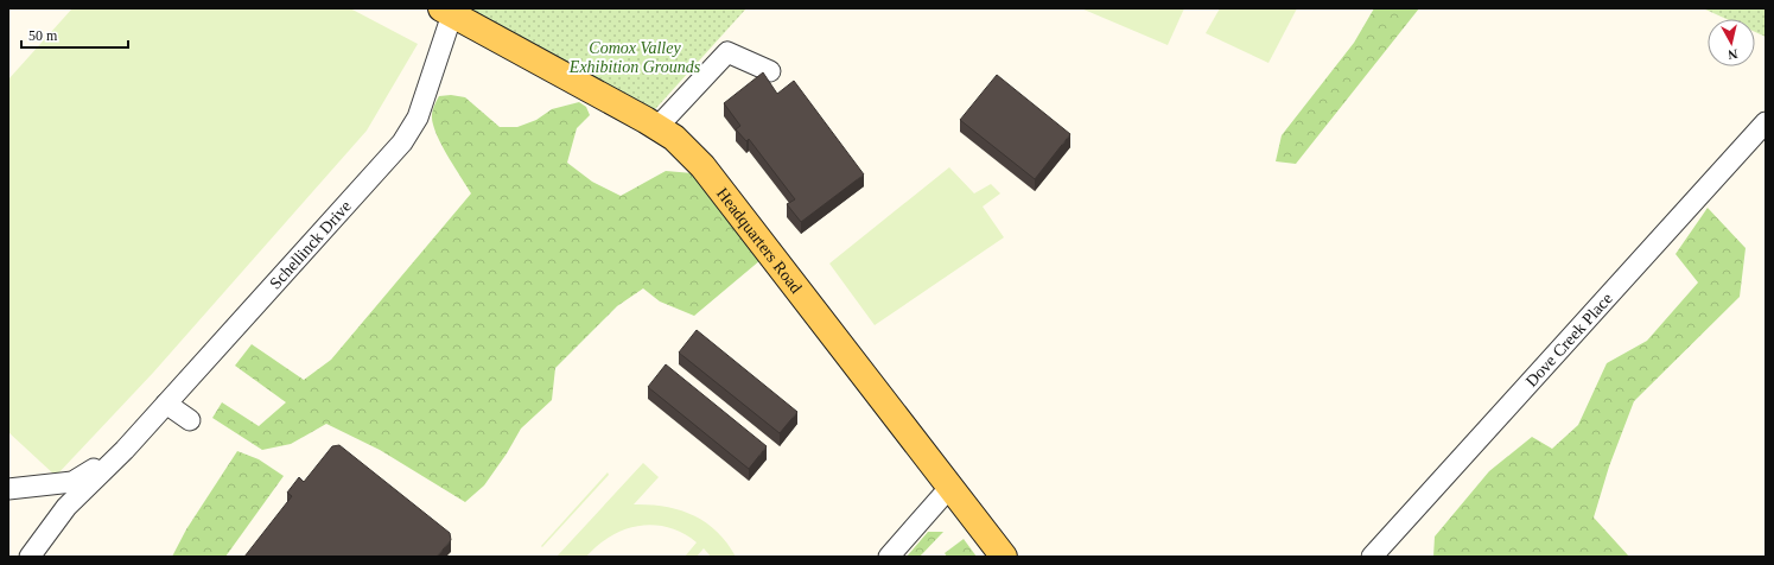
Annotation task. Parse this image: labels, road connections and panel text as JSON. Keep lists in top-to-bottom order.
{
  "streets": {
    "main road": ["Headquarters Road"],
    "street": ["Schellinck Drive", "Dove Creek Place"]
  },
  "crossings": [
    ["Headquarters Road", "Schellinck Drive"]
  ],
  "parks": ["Comox Valley Exhibition Grounds"],
  "scale_bar": "50 m",
  "north": "bottom"
}
